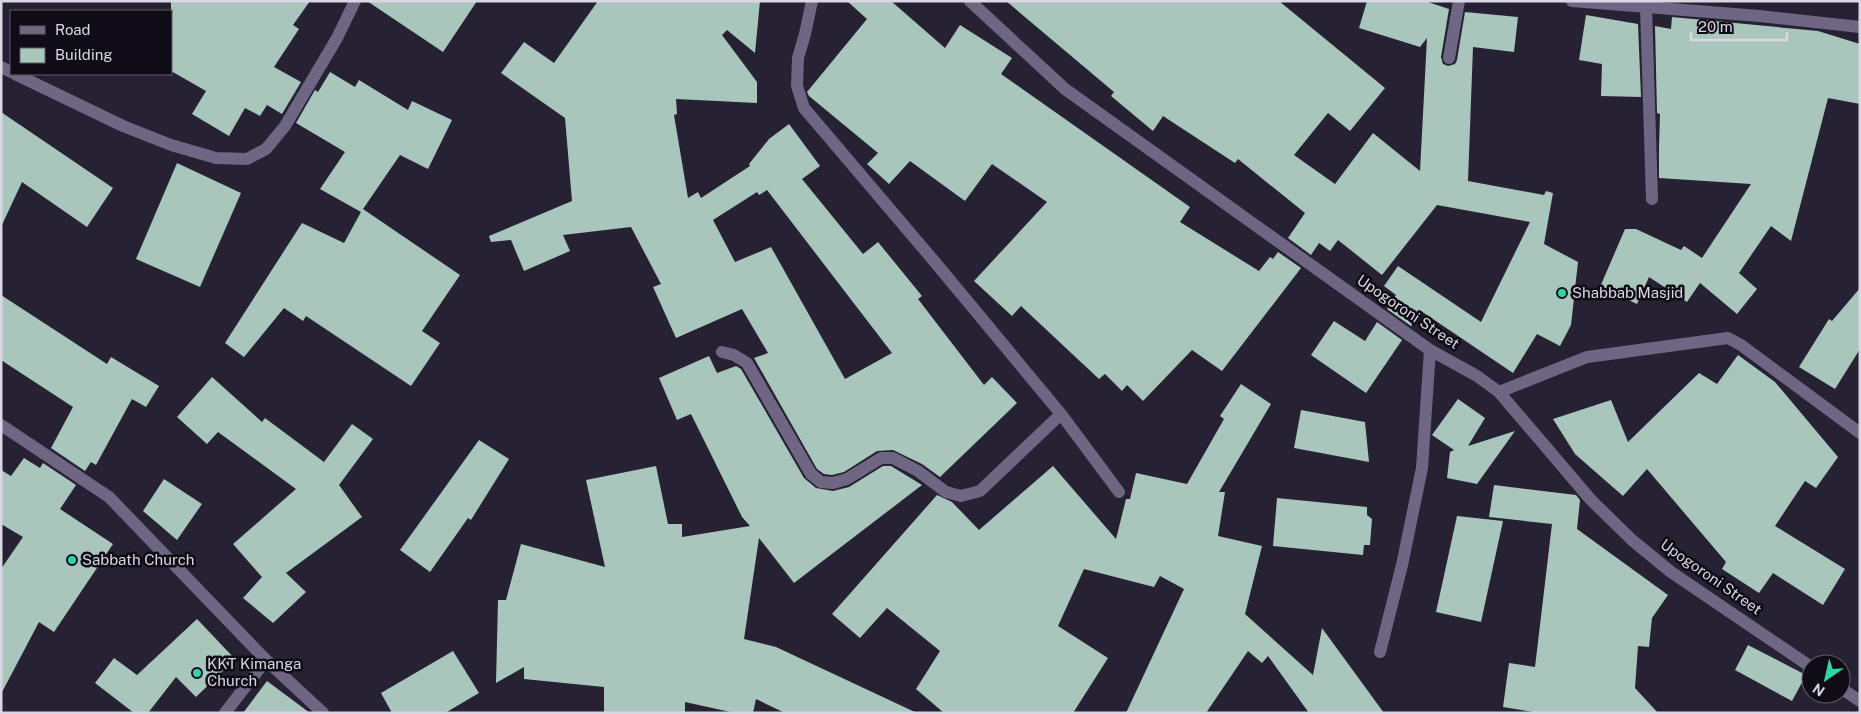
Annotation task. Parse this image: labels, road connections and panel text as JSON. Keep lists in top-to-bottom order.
{
  "streets": {
    "street": ["Upogoroni Street"]
  },
  "places": ["Shabbab Masjid", "Sabbath Church", "KKT Kimanga Church"],
  "legend": ["Road", "Building"],
  "scale_bar": "20 m",
  "north": "bottom left"
}
